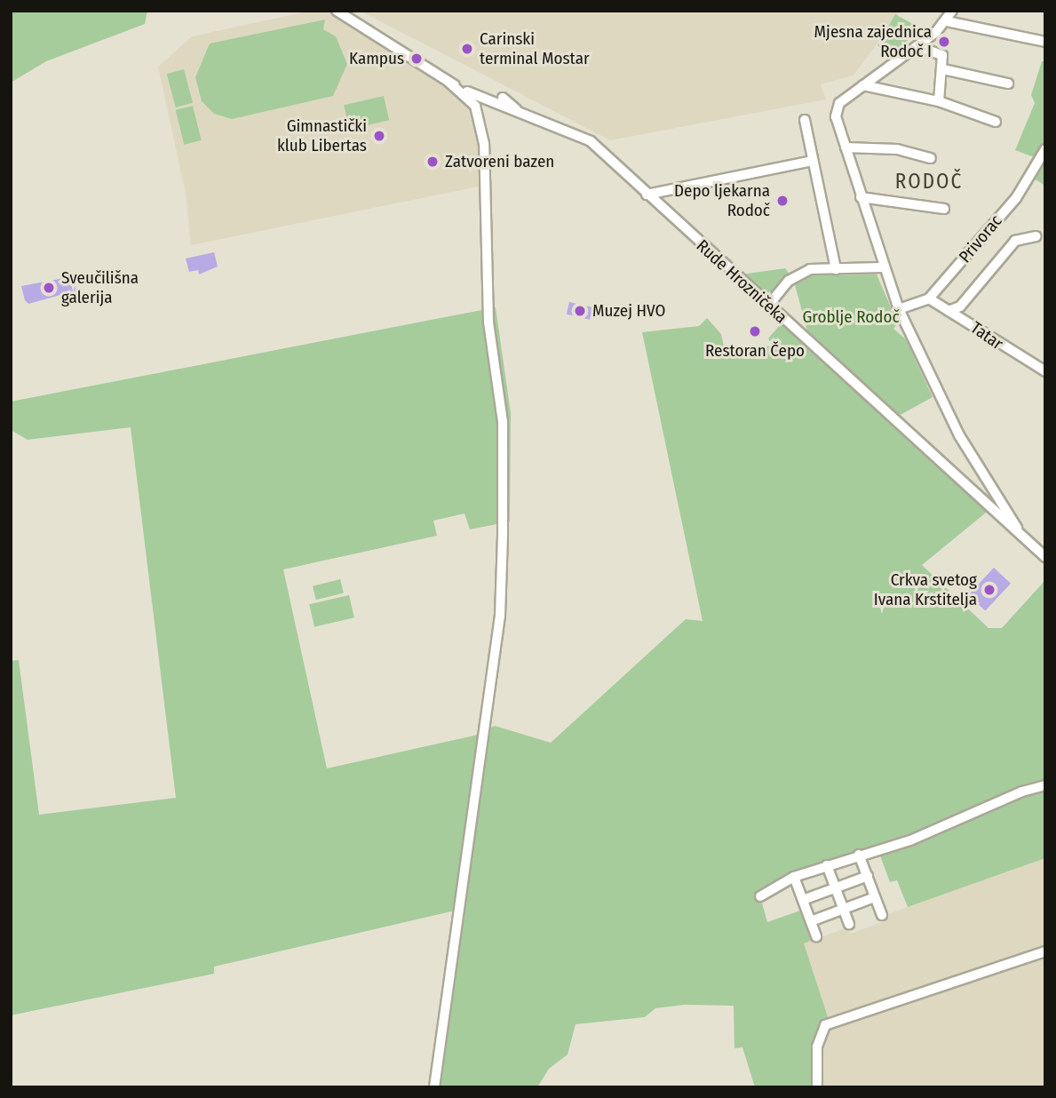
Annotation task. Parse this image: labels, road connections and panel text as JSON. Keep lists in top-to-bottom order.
{
  "streets": {
    "street": ["Privorac", "Rude Hrozničeka", "Tatar"]
  },
  "crossings": [
    ["Privorac", "Tatar"]
  ],
  "districts": ["RODOČ"],
  "parks": ["Groblje Rodoč"],
  "places": [
    "Mjesna zajednica Rodoč I",
    "Carinski terminal Mostar",
    "Kampus",
    "Gimnastički klub Libertas",
    "Zatvoreni bazen",
    "Depo ljekarna Rodoč",
    "Sveučilišna galerija",
    "Muzej HVO",
    "Restoran Čepo",
    "Crkva svetog Ivana Krstitelja"
  ]
}
